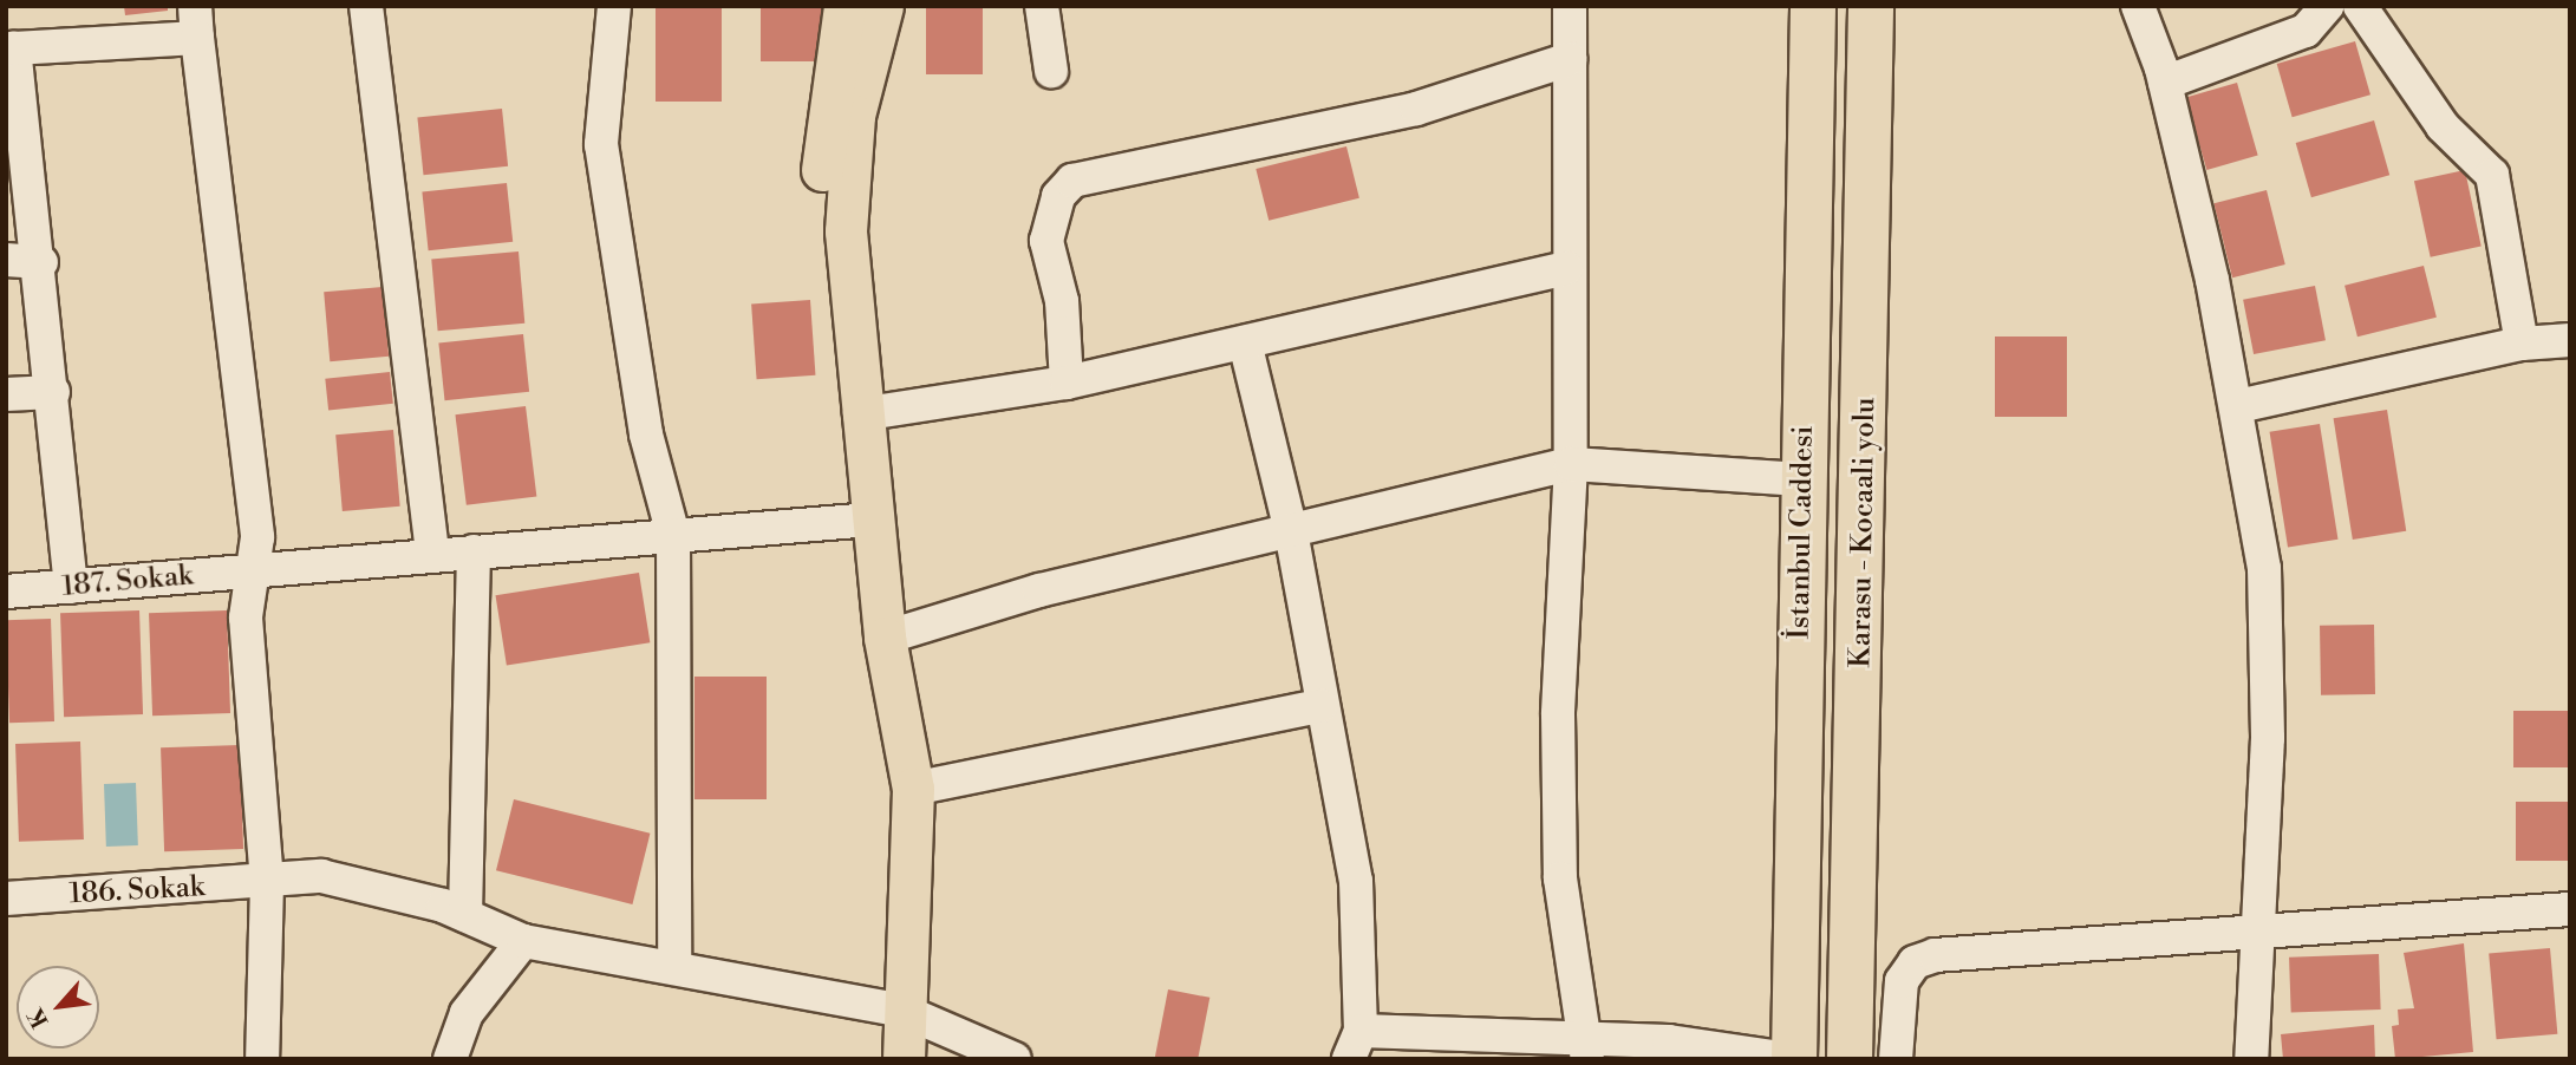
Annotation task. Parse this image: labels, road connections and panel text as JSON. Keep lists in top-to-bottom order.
{
  "streets": {
    "highway": ["İstanbul Caddesi", "Karasu - Kocaali yolu"],
    "street": ["187. Sokak", "186. Sokak"]
  },
  "north": "bottom left"
}
